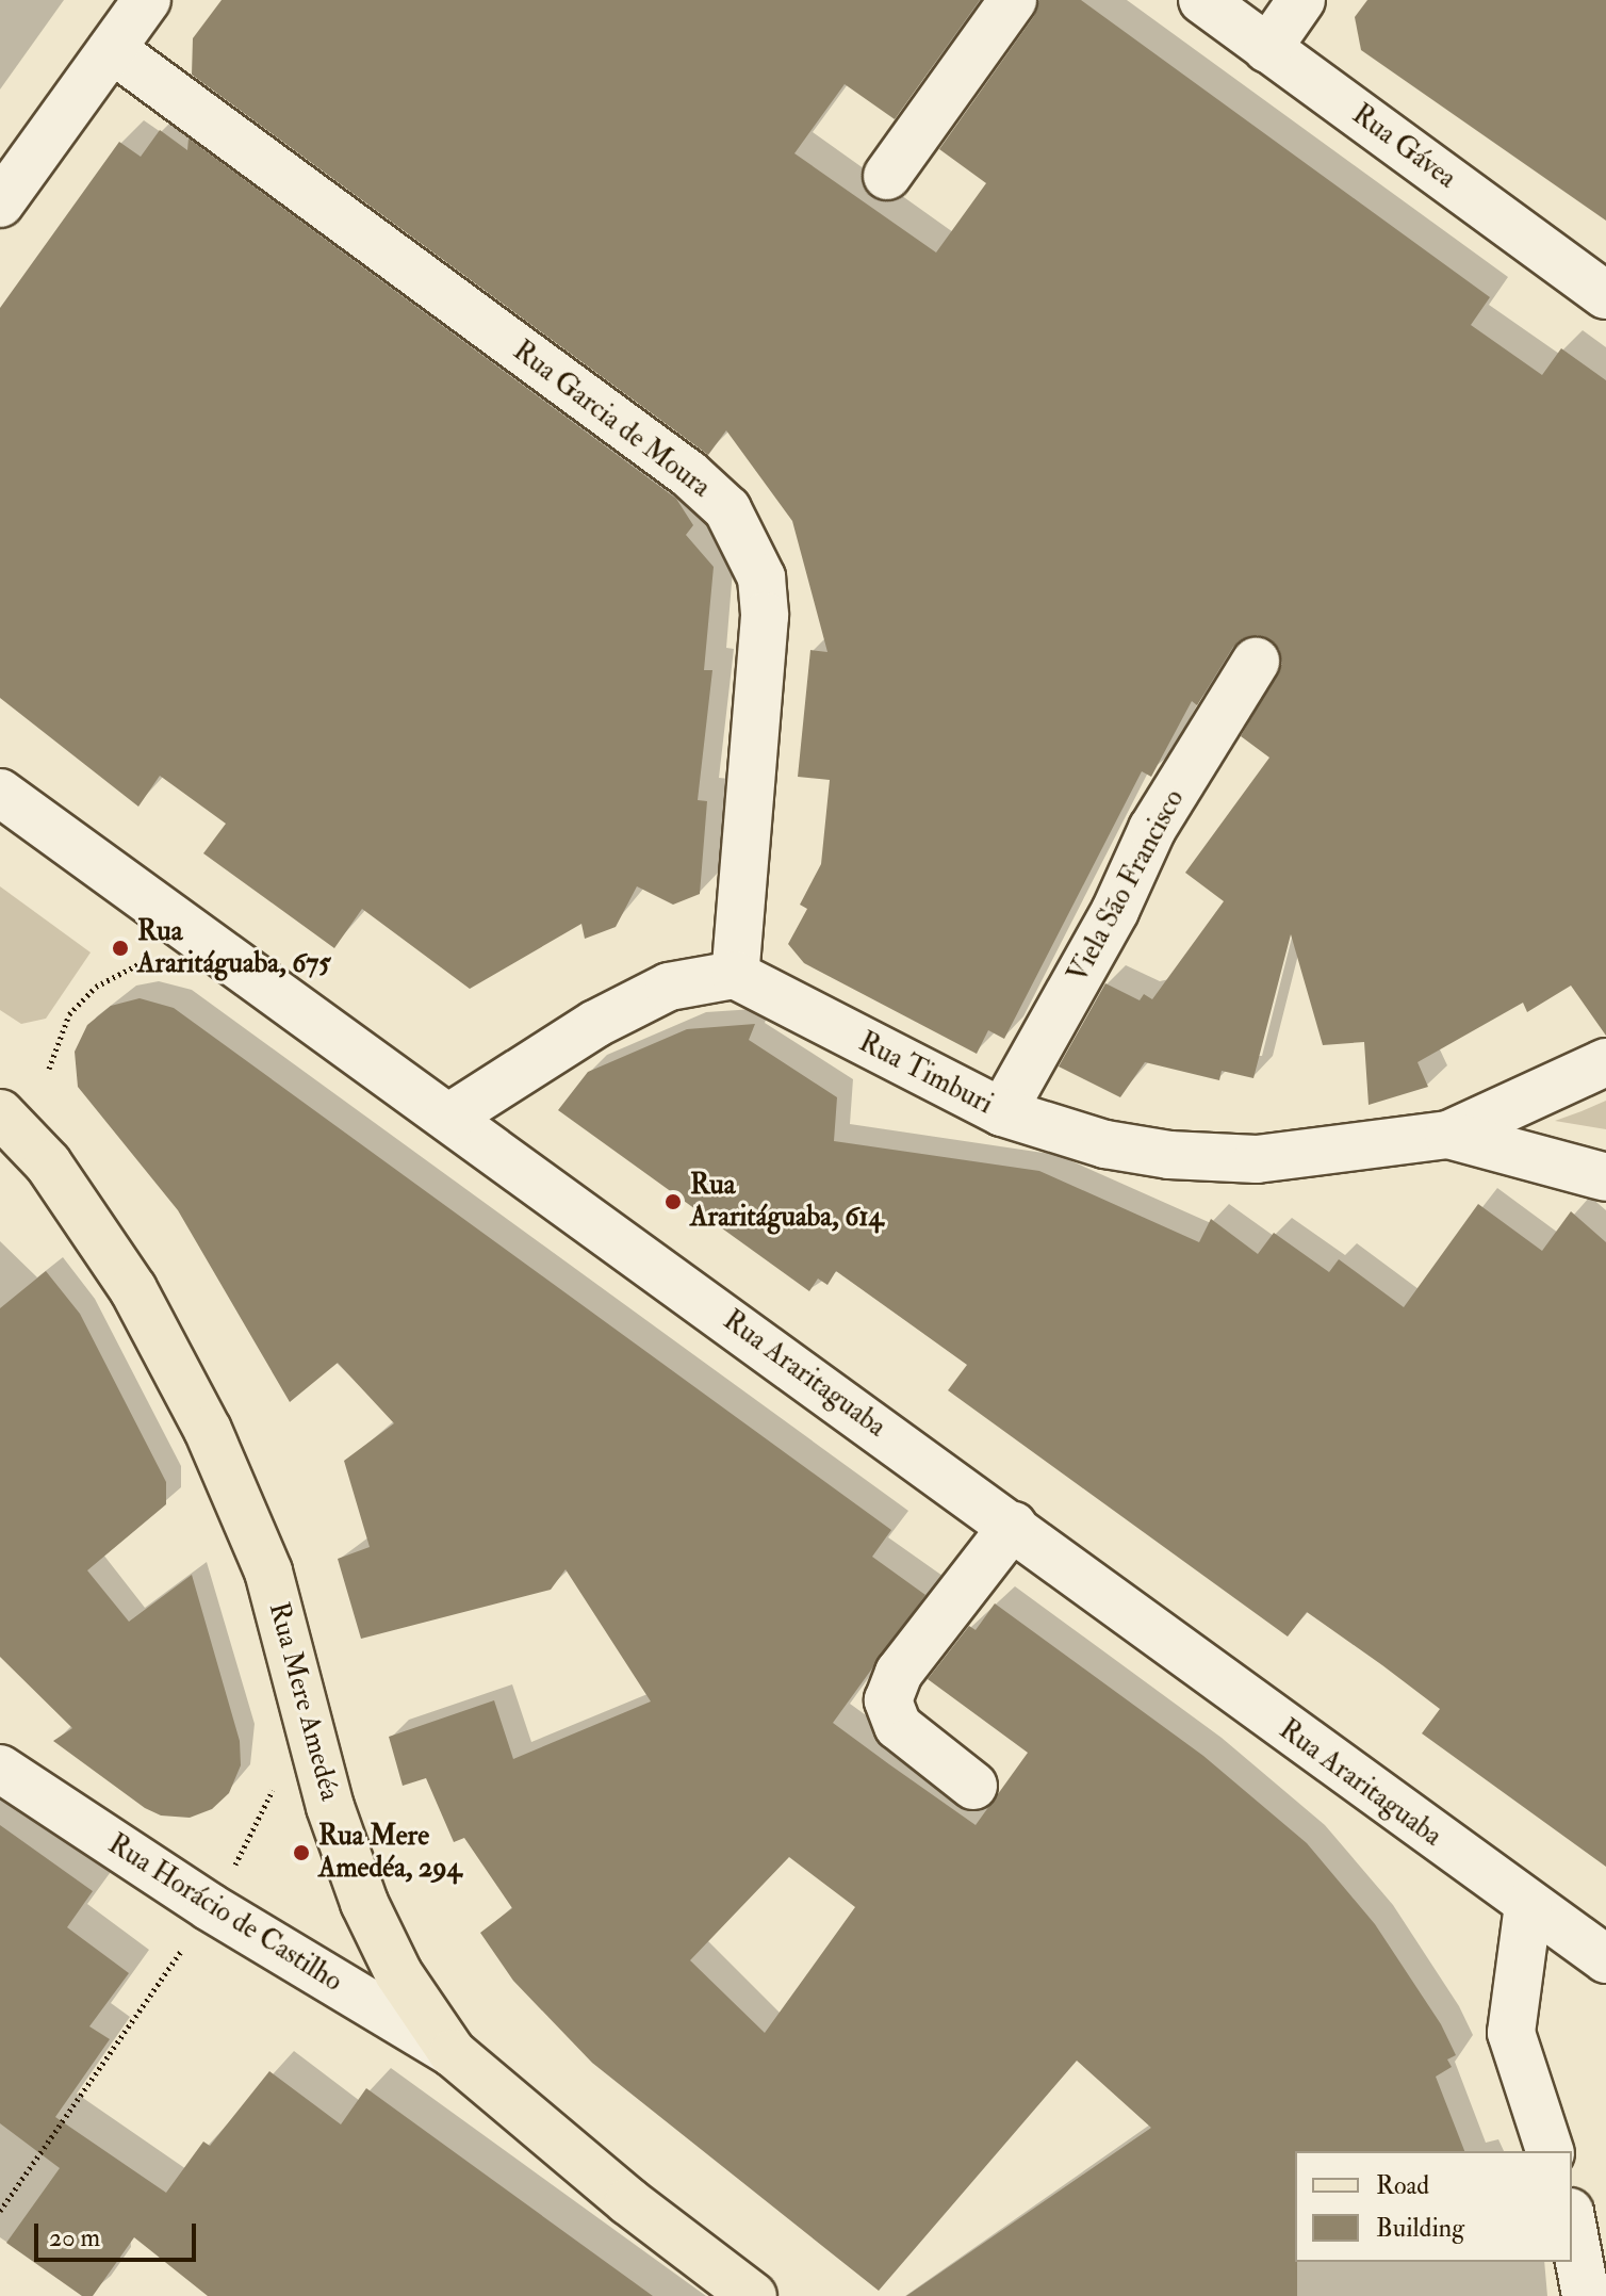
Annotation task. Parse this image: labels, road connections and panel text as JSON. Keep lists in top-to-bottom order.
{
  "streets": {
    "main road": ["Rua Mere Amedéa"],
    "street": [
      "Rua Gávea",
      "Rua Garcia de Moura",
      "Viela São Francisco",
      "Rua Timburi",
      "Rua Araritaguaba",
      "Rua Horácio de Castilho"
    ]
  },
  "crossings": [
    ["Rua Garcia de Moura", "Rua Timburi"],
    ["Viela São Francisco", "Rua Timburi"],
    ["Rua Mere Amedéa", "Rua Horácio de Castilho"]
  ],
  "places": ["Rua Araritáguaba, 675", "Rua Araritáguaba, 614", "Rua Mere Amedéa, 294"],
  "legend": ["Road", "Building"],
  "scale_bar": "20 m"
}
